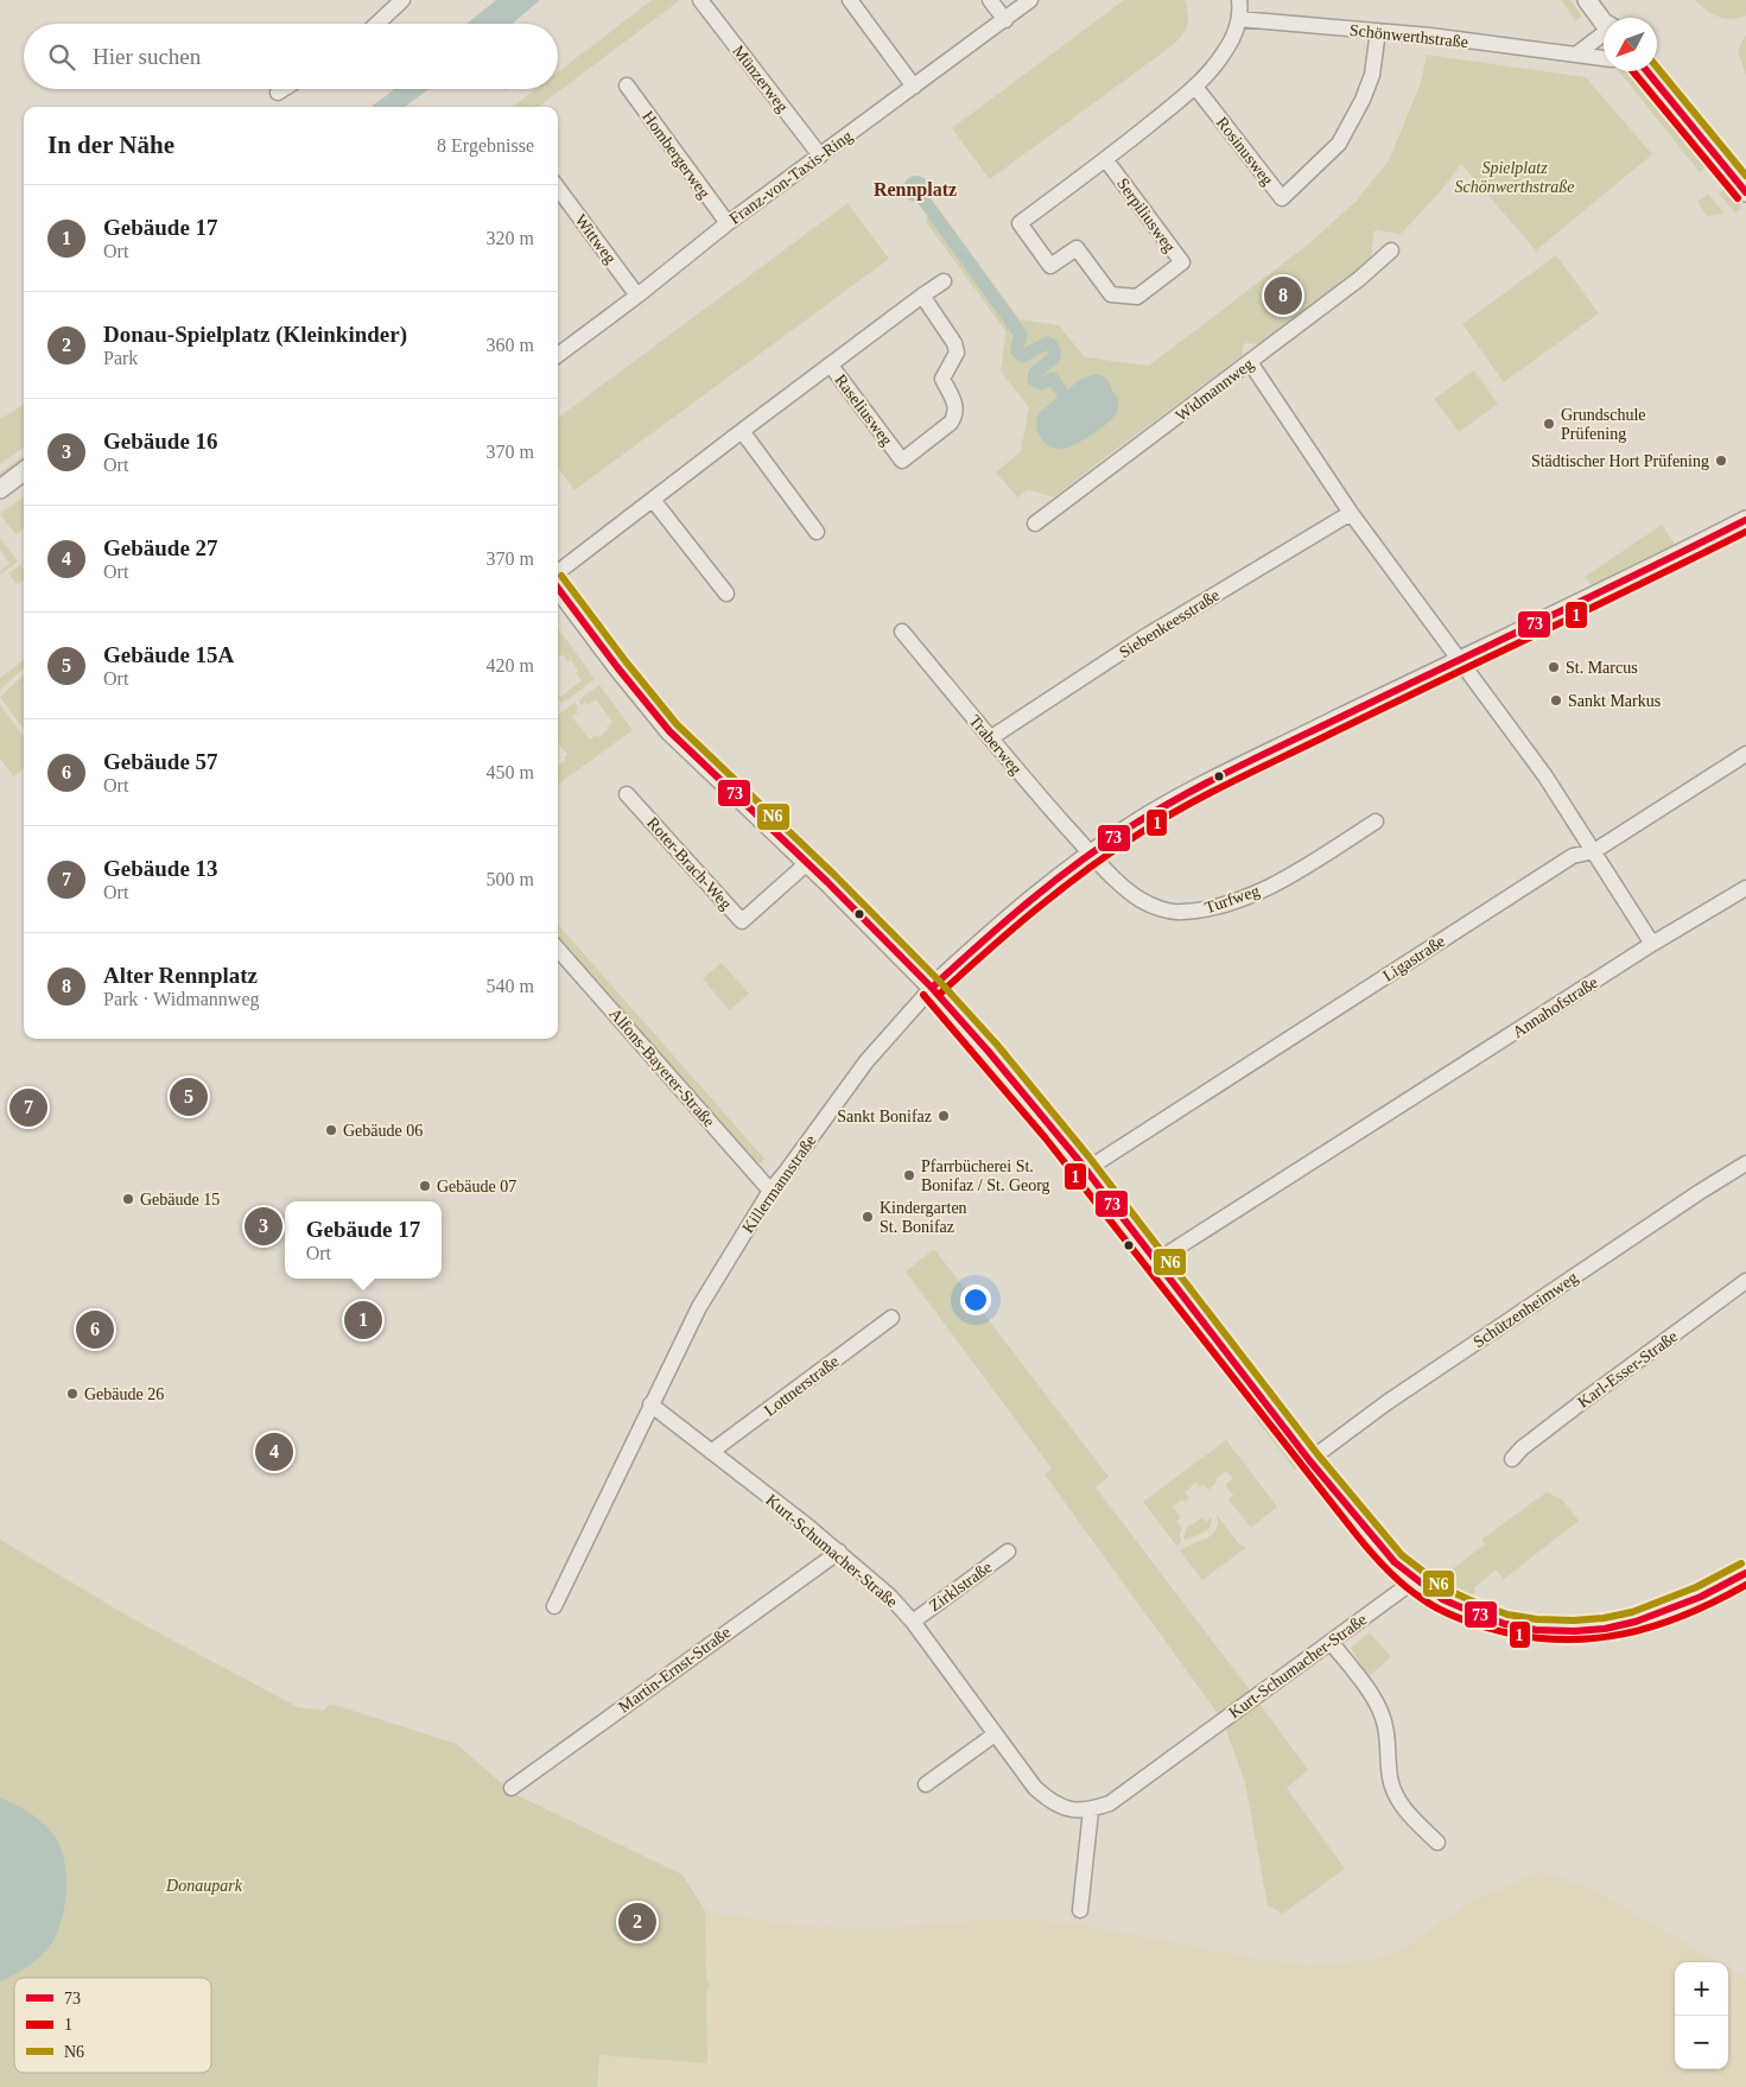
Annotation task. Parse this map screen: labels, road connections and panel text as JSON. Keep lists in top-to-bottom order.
{
  "streets": {
    "street": [
      "Schönwerthstraße",
      "Münzerweg",
      "Rosinusweg",
      "Hombergerweg",
      "Franz-von-Taxis-Ring",
      "Serpiliusweg",
      "Wittweg",
      "Widmannweg",
      "Raseliusweg",
      "Siebenkeesstraße",
      "Traberweg",
      "Roter-Brach-Weg",
      "Turfweg",
      "Ligastraße",
      "Annahofstraße",
      "Alfons-Bayerer-Straße",
      "Killermannstraße",
      "Schützenheimweg",
      "Karl-Esser-Straße",
      "Lottnerstraße",
      "Kurt-Schumacher-Straße",
      "Zirklstraße",
      "Martin-Ernst-Straße"
    ]
  },
  "crossings": [
    ["Schönwerthstraße", "Rosinusweg"],
    ["Münzerweg", "Franz-von-Taxis-Ring"],
    ["Hombergerweg", "Franz-von-Taxis-Ring"],
    ["Franz-von-Taxis-Ring", "Wittweg"],
    ["Siebenkeesstraße", "Traberweg"],
    ["Traberweg", "Turfweg"],
    ["Traberweg", "Killermannstraße"],
    ["Turfweg", "Killermannstraße"],
    ["Alfons-Bayerer-Straße", "Killermannstraße"],
    ["Killermannstraße", "Kurt-Schumacher-Straße"],
    ["Lottnerstraße", "Kurt-Schumacher-Straße"],
    ["Kurt-Schumacher-Straße", "Zirklstraße"],
    ["Kurt-Schumacher-Straße", "Martin-Ernst-Straße"]
  ],
  "districts": ["Rennplatz"],
  "parks": ["Spielplatz Schönwerthstraße", "Donaupark"],
  "places": [
    "Grundschule Prüfening",
    "Städtischer Hort Prüfening",
    "St. Marcus",
    "Sankt Markus",
    "Sankt Bonifaz",
    "Gebäude 06",
    "Pfarrbücherei St. Bonifaz / St. Georg",
    "Gebäude 07",
    "Gebäude 15",
    "Kindergarten St. Bonifaz",
    "Gebäude 26"
  ],
  "lines": ["transit line N6", "transit line 73", "transit line 1"],
  "legend": ["73", "1", "N6"],
  "north": "bottom left",
  "page": {
    "search": "Hier suchen",
    "heading": ["In der Nähe", "8 Ergebnisse"],
    "list": [
      {
        "mark": "1",
        "name": "Gebäude 17",
        "note": "Ort",
        "value": "320 m"
      },
      {
        "mark": "2",
        "name": "Donau-Spielplatz (Kleinkinder)",
        "note": "Park",
        "value": "360 m"
      },
      {
        "mark": "3",
        "name": "Gebäude 16",
        "note": "Ort",
        "value": "370 m"
      },
      {
        "mark": "4",
        "name": "Gebäude 27",
        "note": "Ort",
        "value": "370 m"
      },
      {
        "mark": "5",
        "name": "Gebäude 15A",
        "note": "Ort",
        "value": "420 m"
      },
      {
        "mark": "6",
        "name": "Gebäude 57",
        "note": "Ort",
        "value": "450 m"
      },
      {
        "mark": "7",
        "name": "Gebäude 13",
        "note": "Ort",
        "value": "500 m"
      },
      {
        "mark": "8",
        "name": "Alter Rennplatz",
        "note": "Park · Widmannweg",
        "value": "540 m"
      }
    ],
    "pins": [
      "8",
      "5",
      "7",
      "3",
      "1",
      "6",
      "4",
      "2"
    ],
    "popup": ["Gebäude 17", "Ort"],
    "map_buttons": ["+", "−"]
  }
}
